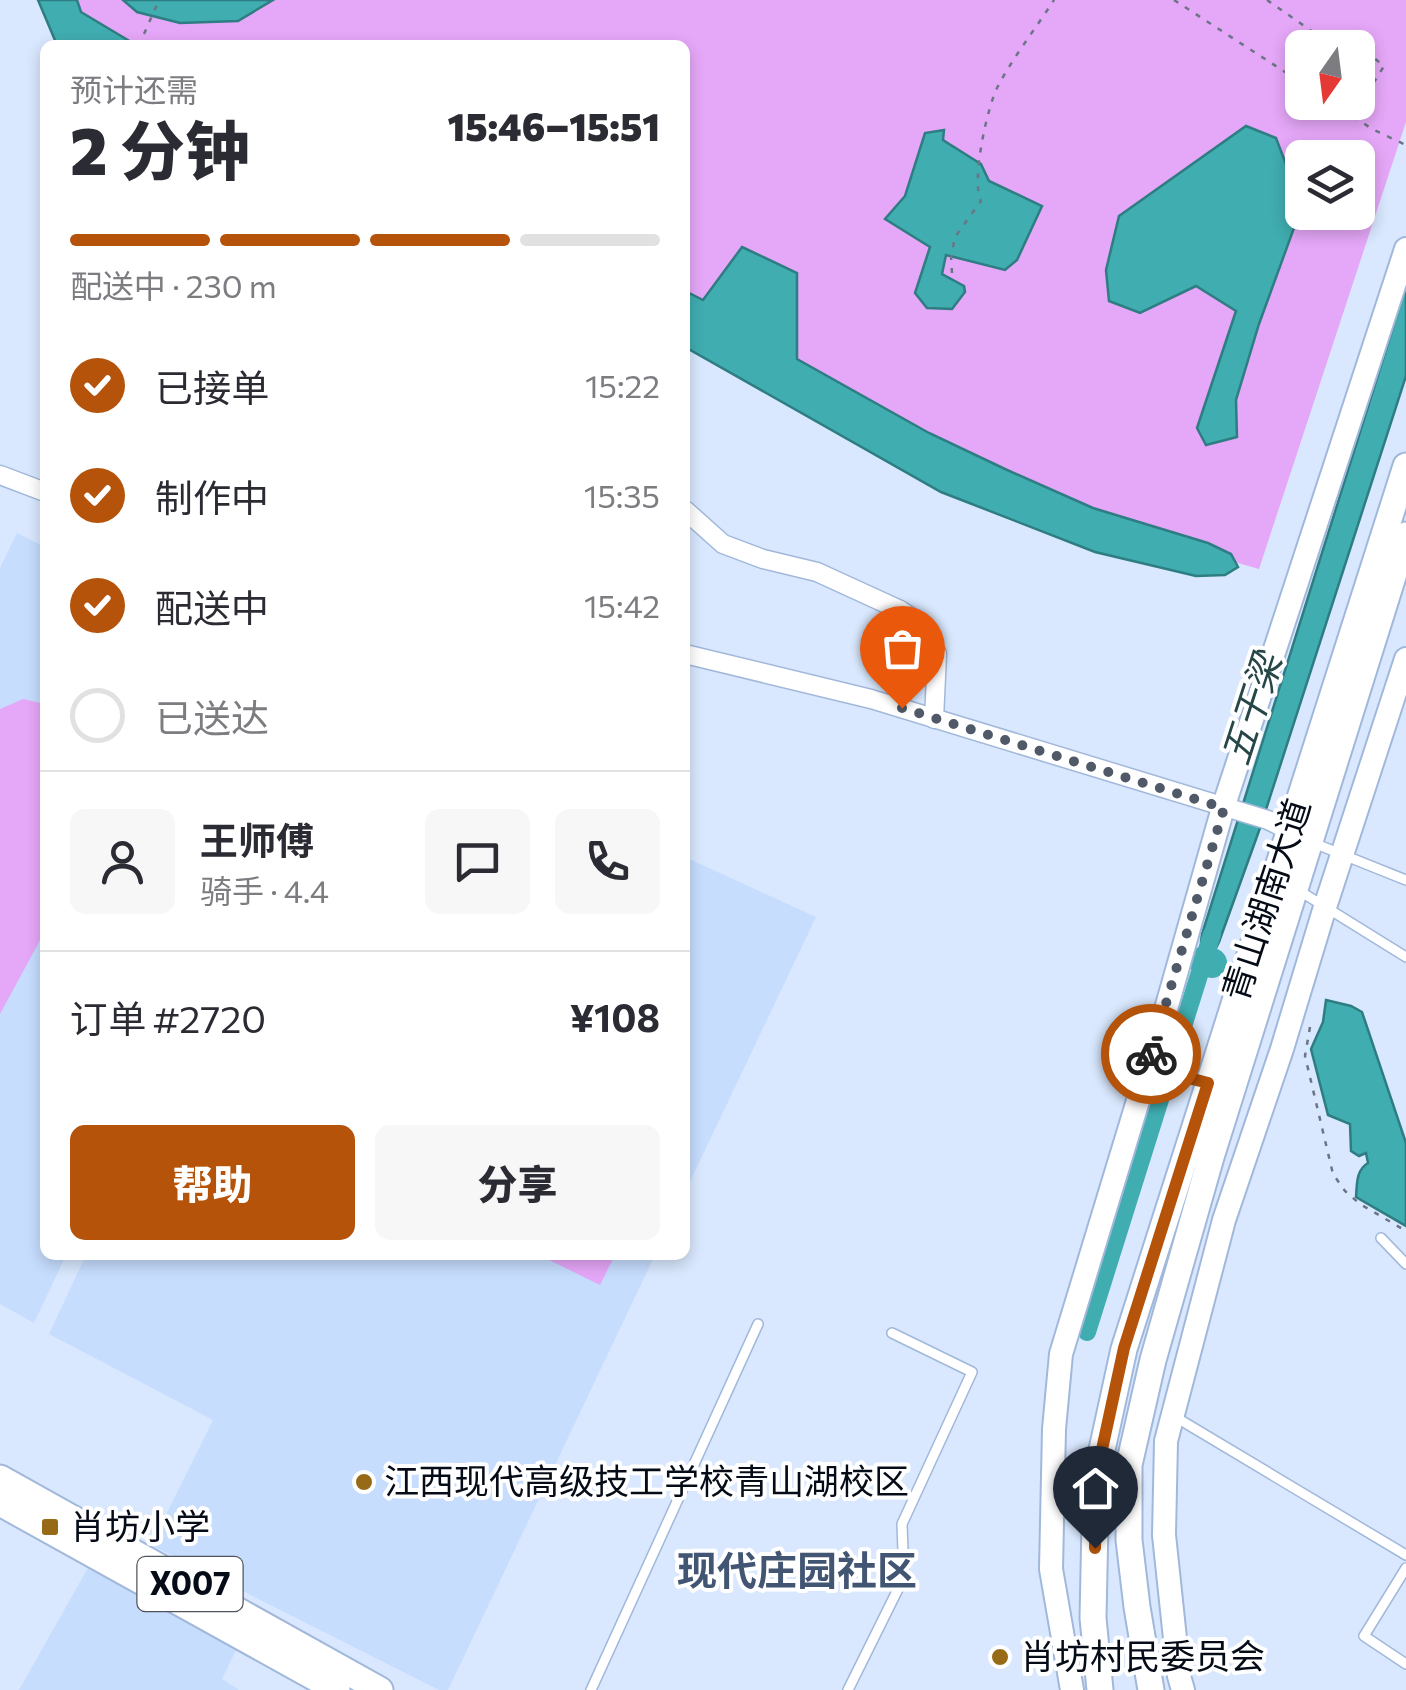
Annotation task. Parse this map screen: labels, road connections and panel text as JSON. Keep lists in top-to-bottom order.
{
  "streets": {
    "main road": ["青山湖南大道", "X007"]
  },
  "districts": ["现代庄园社区"],
  "water": ["五干梁"],
  "places": {
    "other": ["江西现代高级技工学校青山湖校区", "肖坊村民委员会"],
    "transit": ["肖坊小学"]
  },
  "north": "bottom",
  "page": {
    "heading": ["2 分钟", "预计还需", "15:46–15:51"],
    "panel": [
      "王师傅",
      "骑手 · 4.4",
      "订单 #2720",
      "¥108"
    ],
    "bar": "配送中 · 230 m",
    "list": [
      ["已接单", "15:22"],
      ["制作中", "15:35"],
      ["配送中", "15:42"],
      "已送达"
    ],
    "buttons": ["帮助", "分享"]
  }
}
